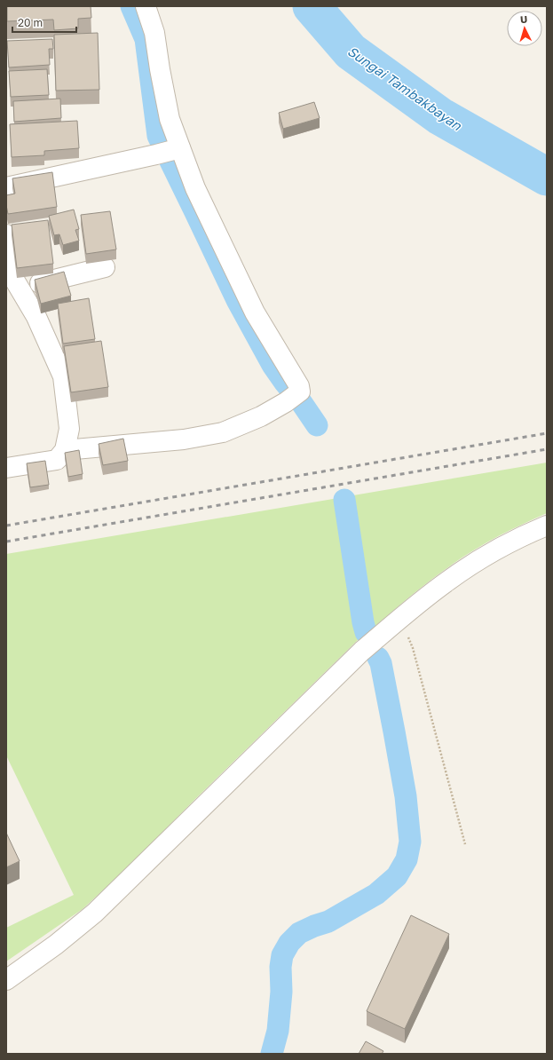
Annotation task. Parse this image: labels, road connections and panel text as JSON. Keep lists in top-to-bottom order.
{
  "water": ["Sungai Tambakbayan"],
  "scale_bar": "20 m",
  "north": "top"
}
